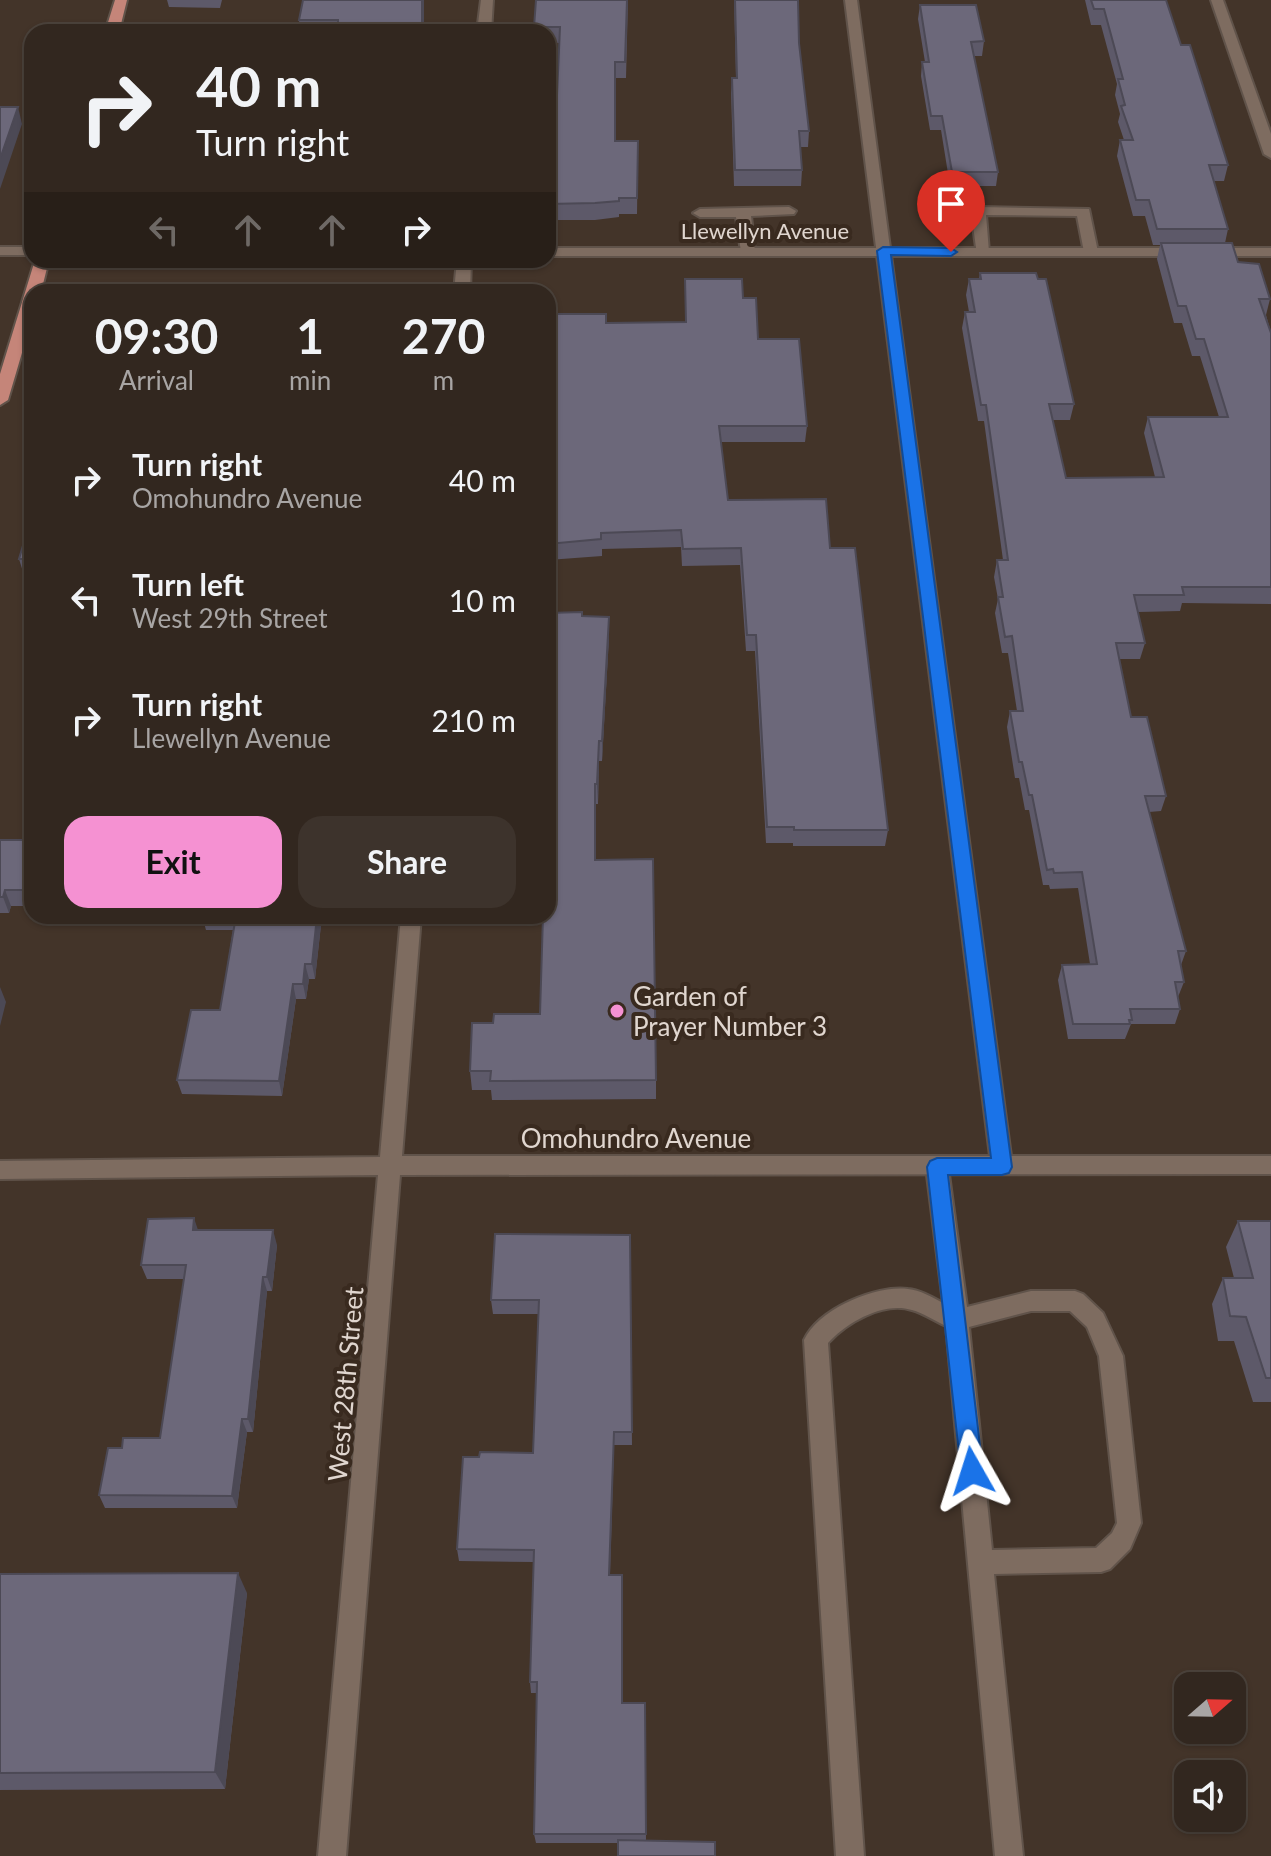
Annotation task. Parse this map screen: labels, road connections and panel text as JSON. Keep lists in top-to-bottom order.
{
  "streets": {
    "street": ["Llewellyn Avenue", "Omohundro Avenue", "West 28th Street"]
  },
  "crossings": [
    ["Omohundro Avenue", "West 28th Street"]
  ],
  "places": ["Garden of Prayer Number 3"],
  "north": "right",
  "page": {
    "turn": ["40 m", "Turn right"],
    "eta": [
      "09:30",
      "Arrival",
      "1",
      "min",
      "270",
      "m"
    ],
    "list": [
      {
        "name": "Turn right",
        "note": "Omohundro Avenue",
        "value": "40 m"
      },
      {
        "name": "Turn left",
        "note": "West 29th Street",
        "value": "10 m"
      },
      {
        "name": "Turn right",
        "note": "Llewellyn Avenue",
        "value": "210 m"
      }
    ],
    "buttons": ["Exit", "Share"]
  }
}
